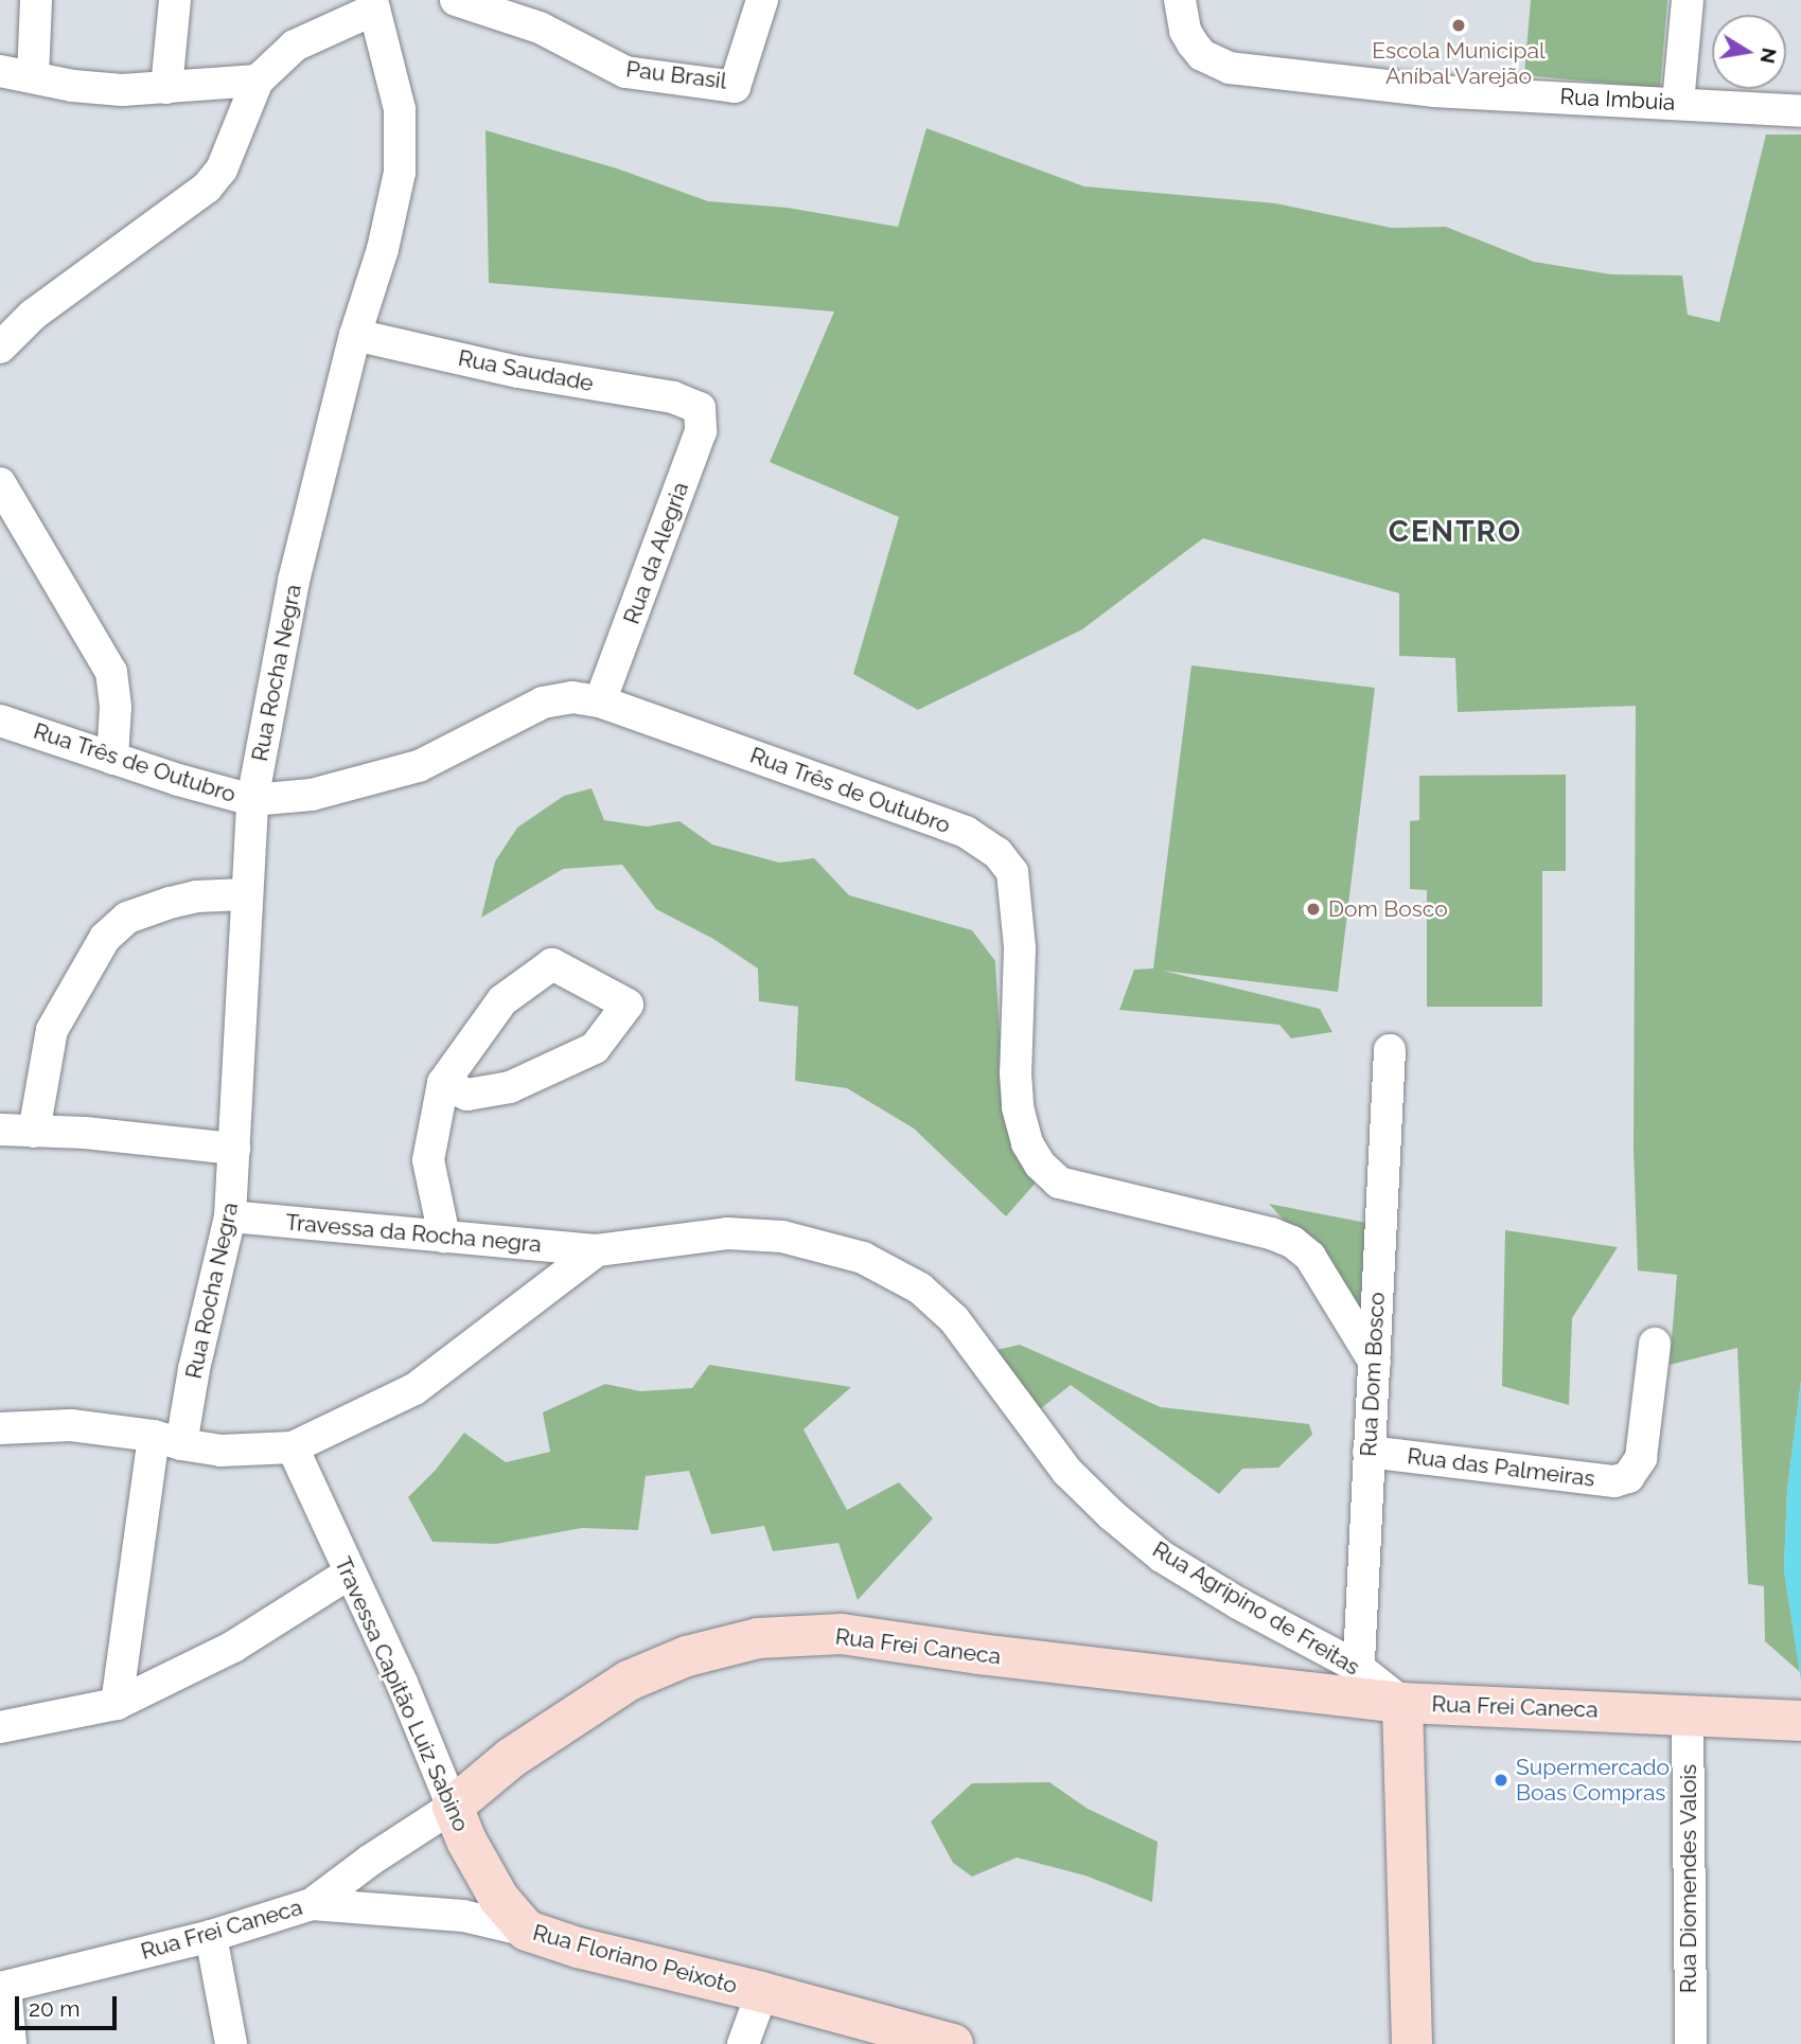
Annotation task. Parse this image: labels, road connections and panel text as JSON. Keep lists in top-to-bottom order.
{
  "streets": {
    "street": [
      "Pau Brasil",
      "Rua Imbuia",
      "Rua Saudade",
      "Rua da Alegria",
      "Rua Rocha Negra",
      "Rua Três de Outubro",
      "Travessa da Rocha negra",
      "Rua Dom Bosco",
      "Rua das Palmeiras",
      "Rua Agripino de Freitas",
      "Rua Frei Caneca",
      "Travessa Capitão Luiz Sabino",
      "Rua Diomendes Valois",
      "Rua Floriano Peixoto"
    ]
  },
  "crossings": [
    ["Rua Saudade", "Rua da Alegria"],
    ["Rua Saudade", "Rua Rocha Negra"],
    ["Rua da Alegria", "Rua Três de Outubro"],
    ["Rua Rocha Negra", "Rua Três de Outubro"],
    ["Rua Rocha Negra", "Travessa da Rocha negra"],
    ["Rua Rocha Negra", "Rua Agripino de Freitas"],
    ["Rua Três de Outubro", "Rua Dom Bosco"],
    ["Travessa da Rocha negra", "Rua Agripino de Freitas"],
    ["Rua Dom Bosco", "Rua das Palmeiras"],
    ["Rua Dom Bosco", "Rua Agripino de Freitas"],
    ["Rua Dom Bosco", "Rua Frei Caneca"],
    ["Rua Agripino de Freitas", "Rua Frei Caneca"],
    ["Rua Agripino de Freitas", "Travessa Capitão Luiz Sabino"],
    ["Rua Frei Caneca", "Travessa Capitão Luiz Sabino"],
    ["Rua Frei Caneca", "Rua Diomendes Valois"],
    ["Rua Frei Caneca", "Rua Floriano Peixoto"],
    ["Travessa Capitão Luiz Sabino", "Rua Floriano Peixoto"]
  ],
  "districts": ["CENTRO"],
  "places": ["Escola Municipal Aníbal Varejão", "Dom Bosco", "Supermercado Boas Compras"],
  "scale_bar": "20 m",
  "north": "right"
}
